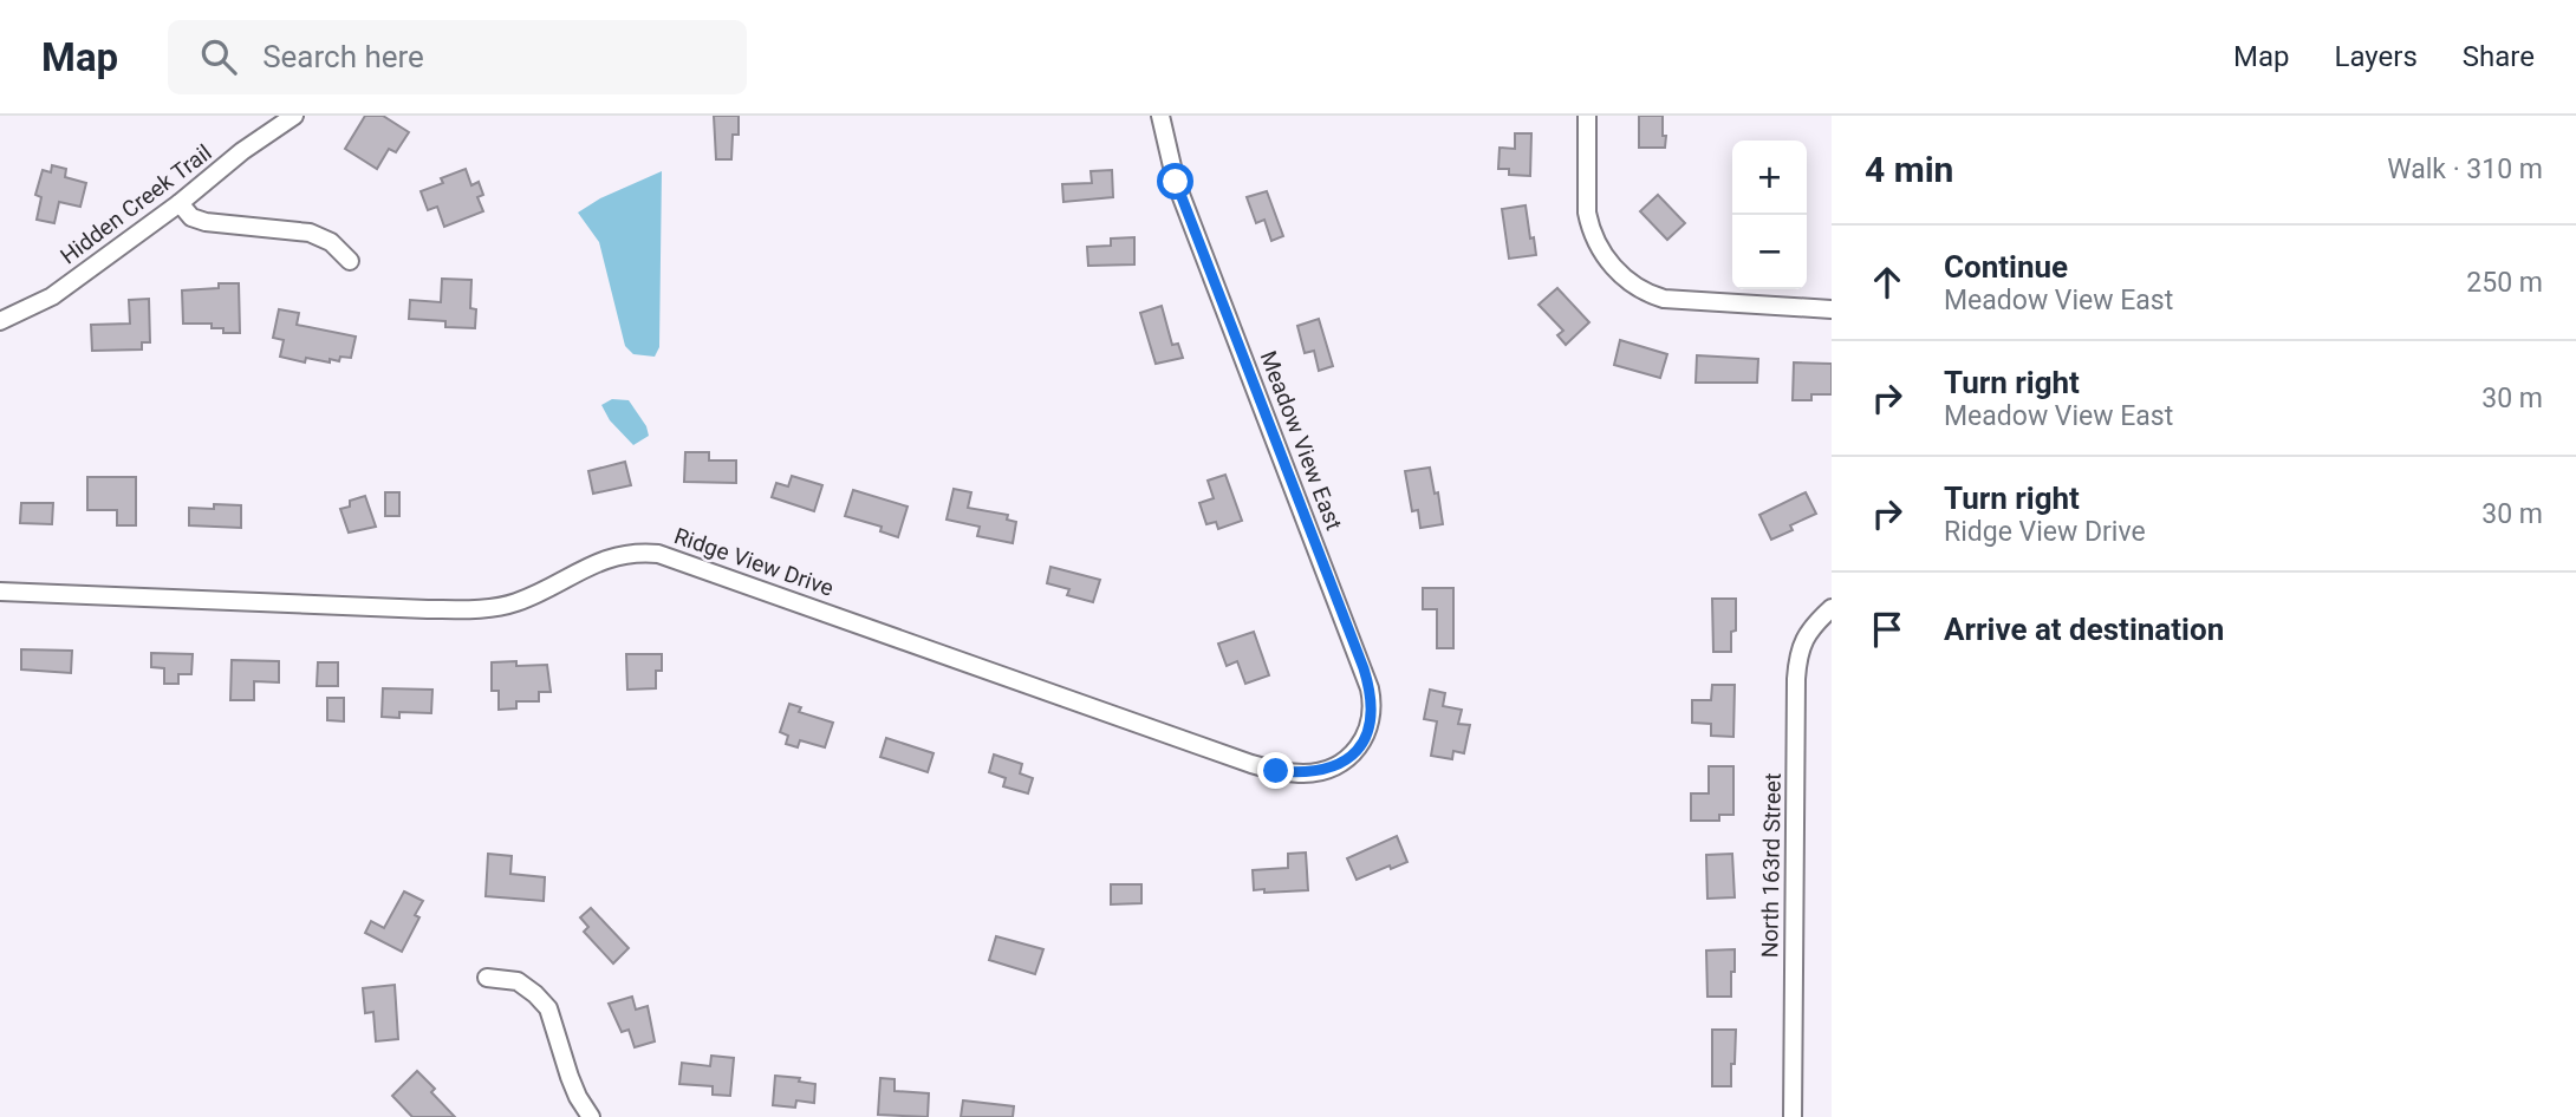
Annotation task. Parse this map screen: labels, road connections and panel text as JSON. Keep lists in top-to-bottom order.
{
  "streets": {
    "street": [
      "Hidden Creek Trail",
      "Meadow View East",
      "Ridge View Drive",
      "North 163rd Street"
    ]
  },
  "crossings": [
    ["Meadow View East", "Ridge View Drive"]
  ],
  "page": {
    "header": "Map",
    "search": "Search here",
    "nav": ["Map", "Layers", "Share"],
    "heading": ["4 min", "Walk · 310 m"],
    "map_buttons": ["+", "−"],
    "list": [
      ["Continue", "Meadow View East", "250 m"],
      ["Turn right", "Meadow View East", "30 m"],
      ["Turn right", "Ridge View Drive", "30 m"],
      "Arrive at destination"
    ]
  }
}
